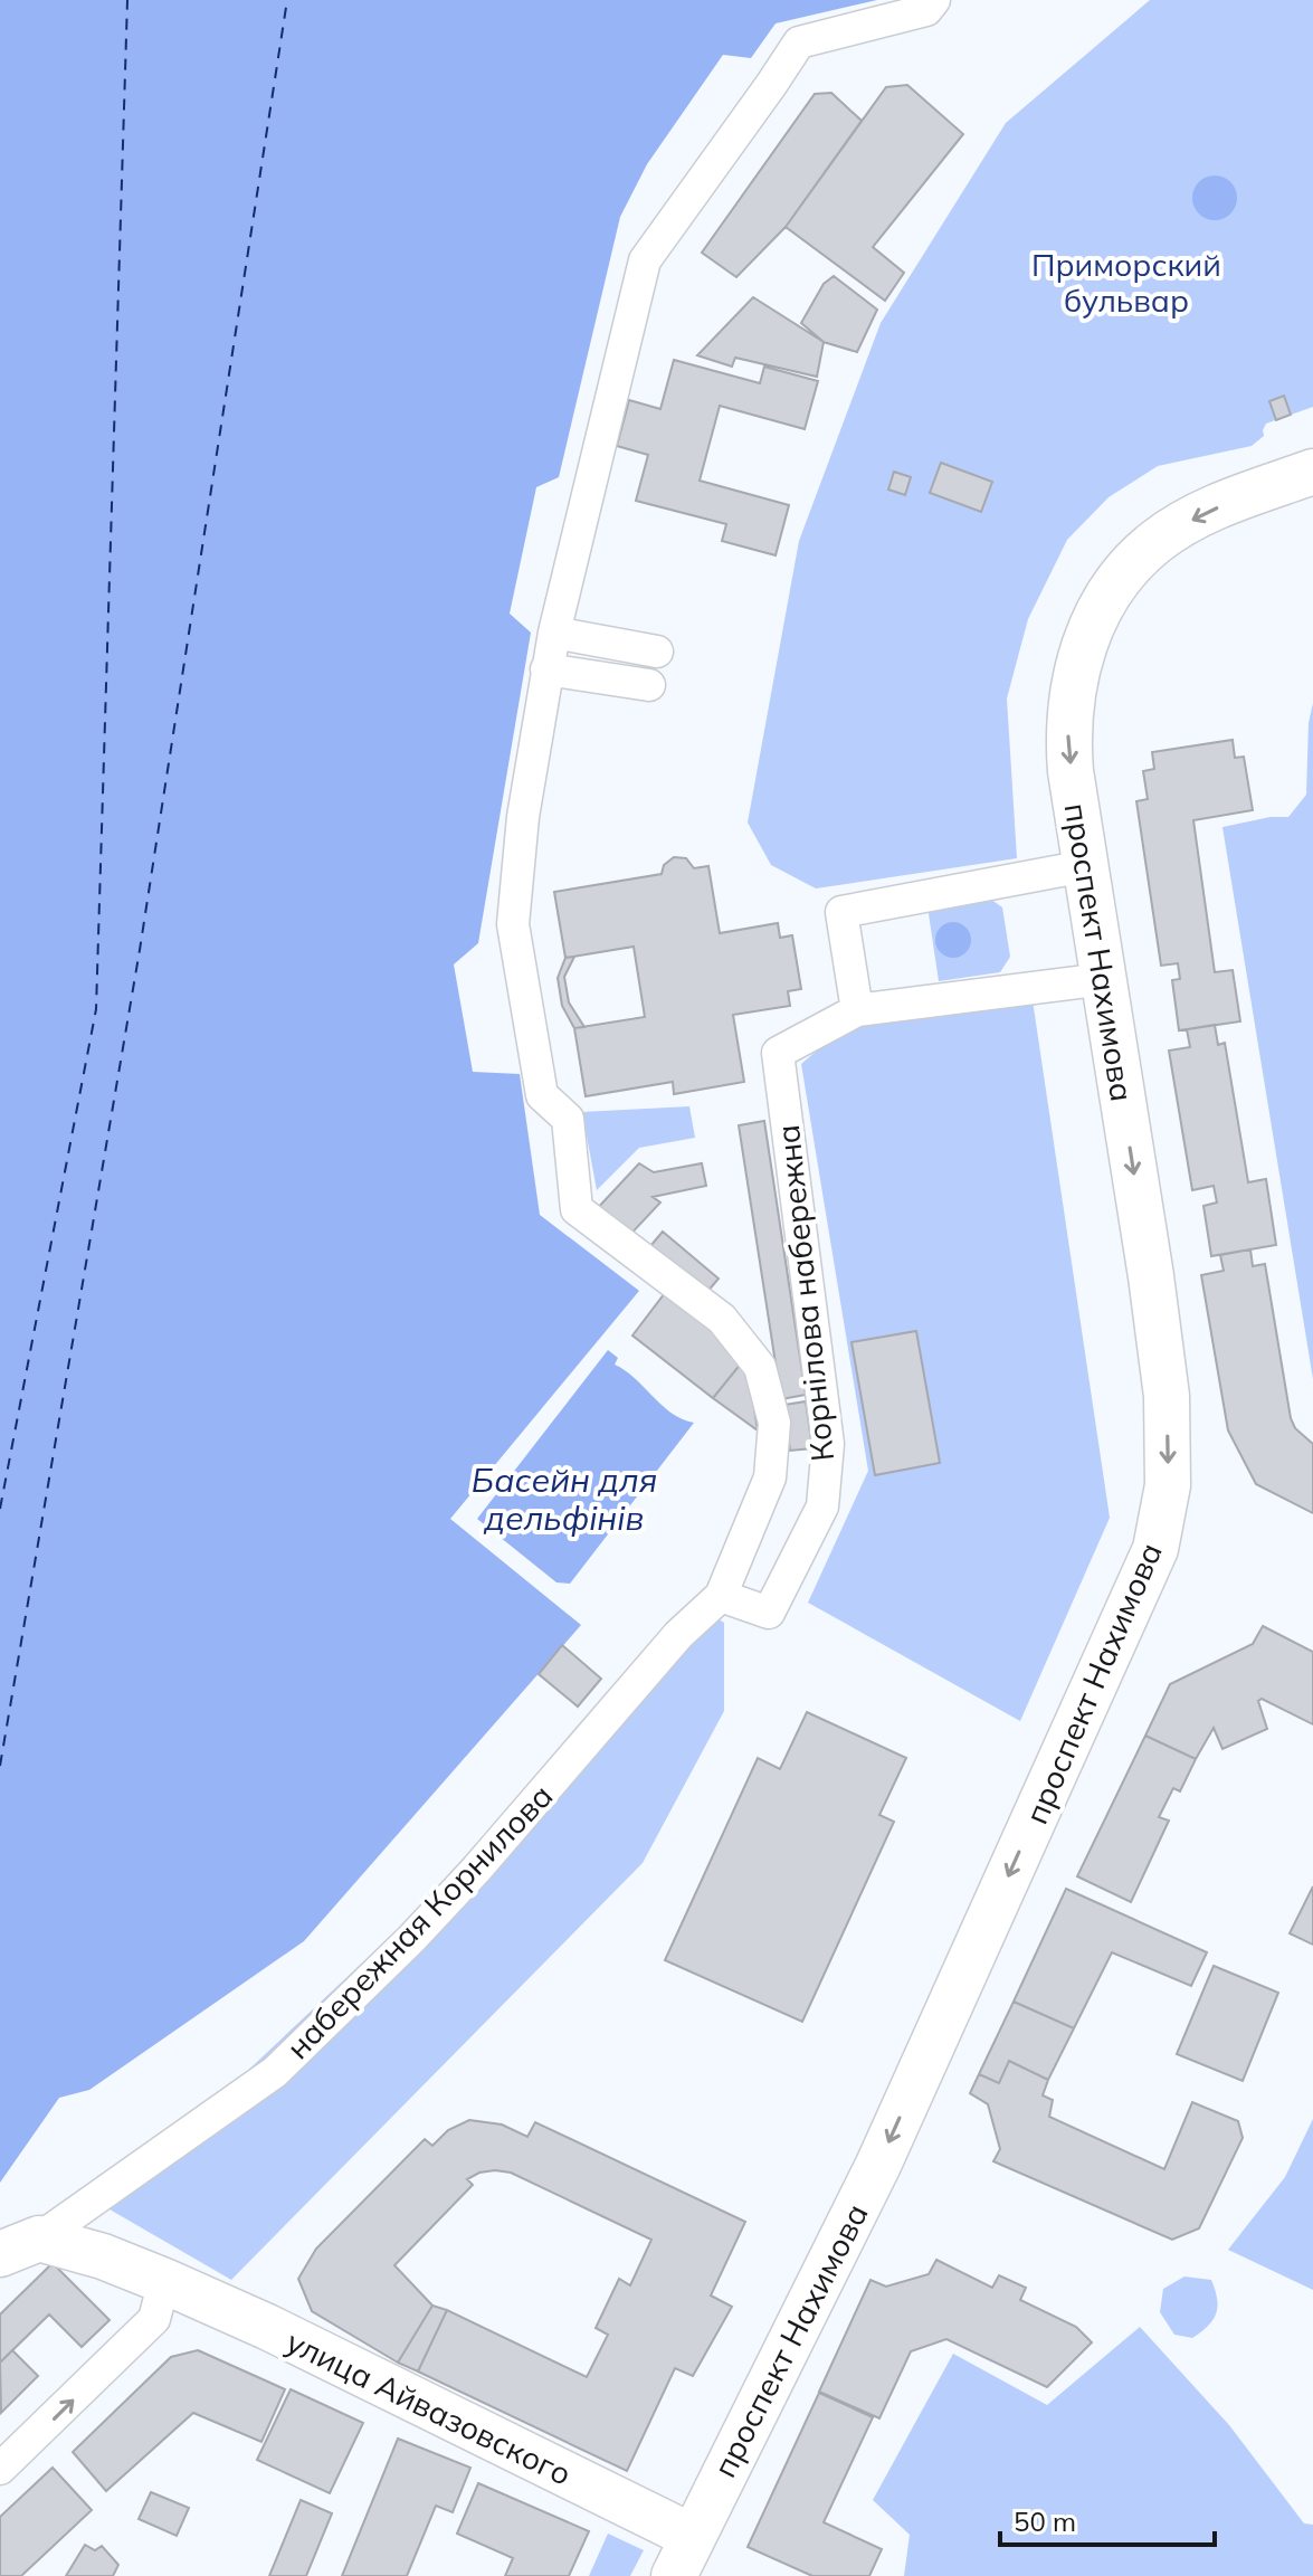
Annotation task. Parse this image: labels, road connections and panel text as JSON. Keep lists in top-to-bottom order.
{
  "streets": {
    "main road": ["проспект Нахимова", "улица Айвазовского"],
    "street": ["Корнілова набережна", "набережная Корнилова"]
  },
  "crossings": [
    ["проспект Нахимова", "улица Айвазовского"],
    ["Корнілова набережна", "набережная Корнилова"],
    ["набережная Корнилова", "улица Айвазовского"]
  ],
  "one_way": ["проспект Нахимова"],
  "water": ["Басейн для дельфiнiв"],
  "parks": ["Приморский бульвар"],
  "scale_bar": "50 m"
}
